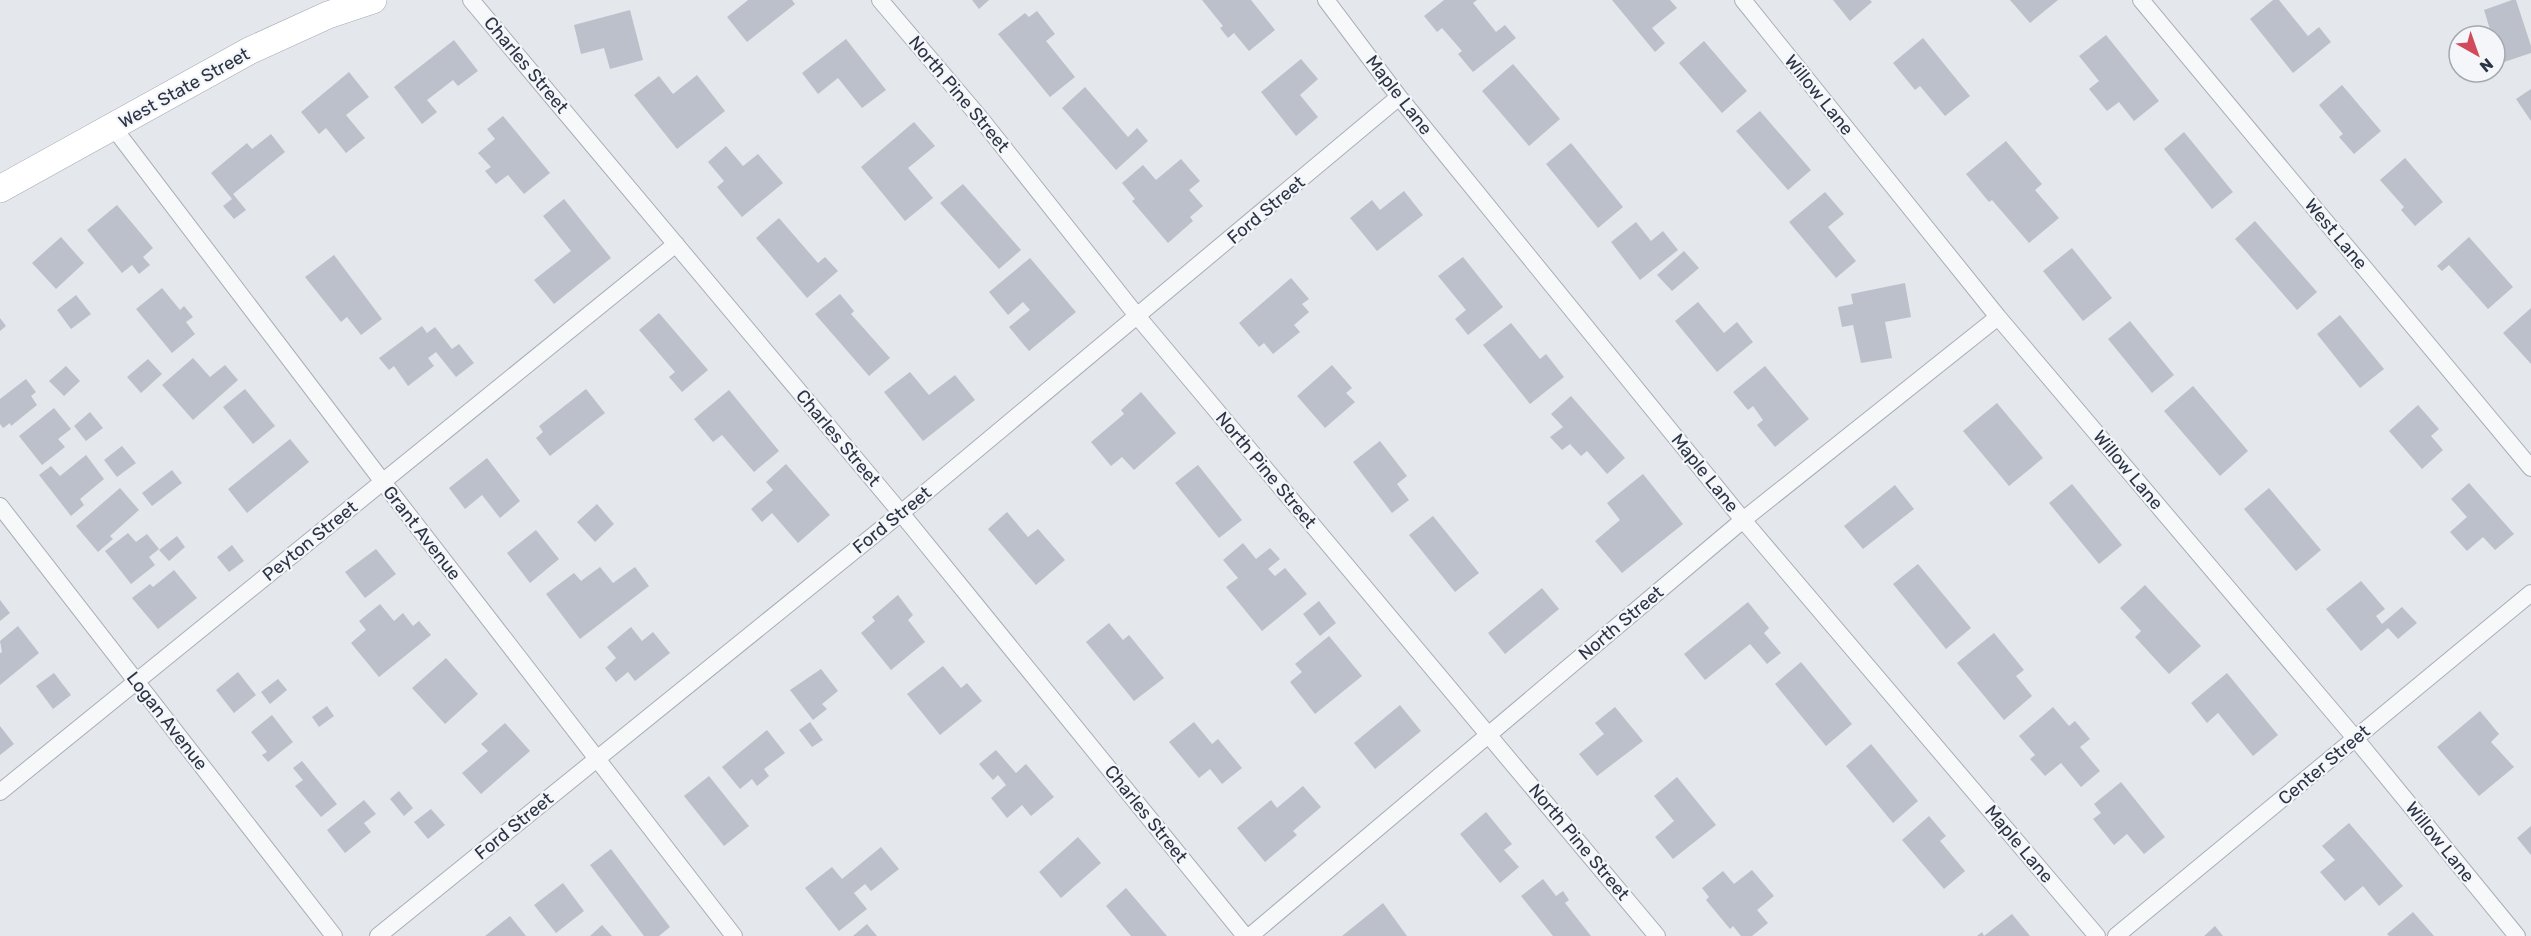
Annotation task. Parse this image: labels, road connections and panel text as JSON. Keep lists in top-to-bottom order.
{
  "streets": {
    "main road": ["West State Street"],
    "street": [
      "Charles Street",
      "North Pine Street",
      "Maple Lane",
      "Willow Lane",
      "Ford Street",
      "West Lane",
      "Grant Avenue",
      "Peyton Street",
      "North Street",
      "Logan Avenue",
      "Center Street"
    ]
  },
  "crossings": [
    ["Charles Street", "Ford Street"],
    ["Charles Street", "Peyton Street"],
    ["Charles Street", "North Street"],
    ["West State Street", "Grant Avenue"],
    ["North Pine Street", "Ford Street"],
    ["North Pine Street", "North Street"],
    ["Maple Lane", "Ford Street"],
    ["Maple Lane", "North Street"],
    ["Willow Lane", "North Street"],
    ["Willow Lane", "Center Street"],
    ["Ford Street", "Grant Avenue"],
    ["Grant Avenue", "Peyton Street"],
    ["Peyton Street", "Logan Avenue"]
  ],
  "north": "bottom right"
}
